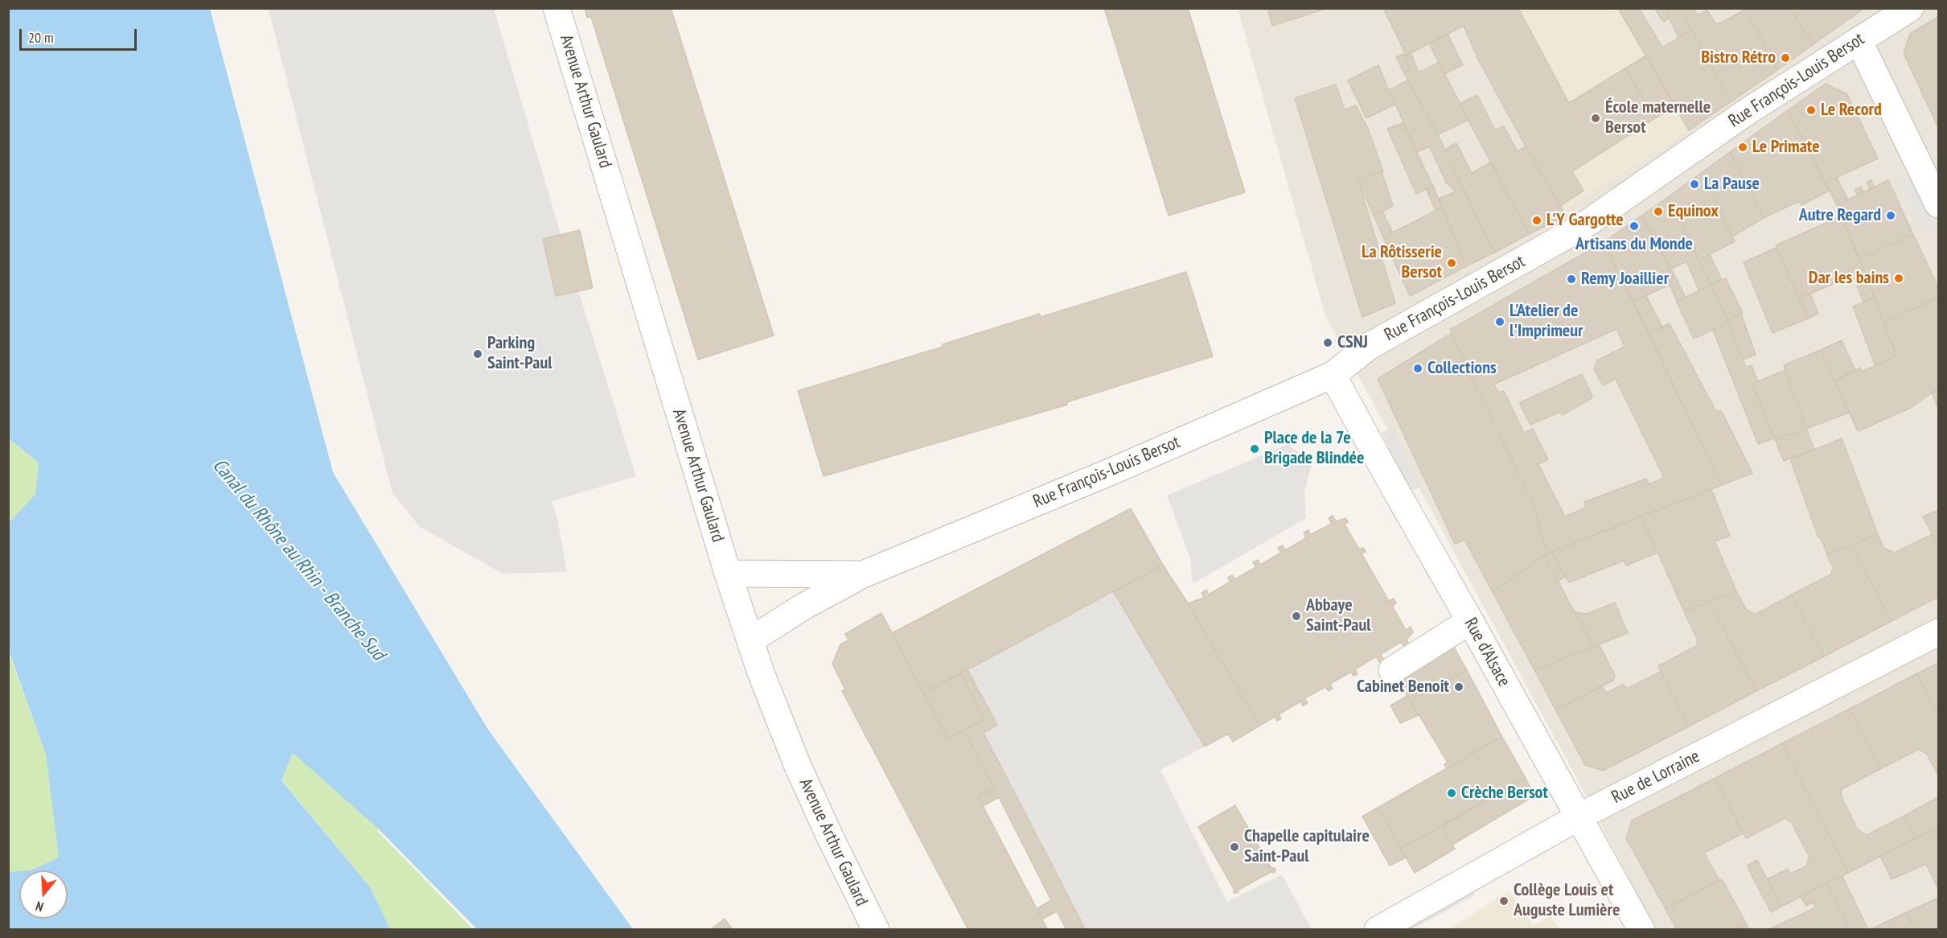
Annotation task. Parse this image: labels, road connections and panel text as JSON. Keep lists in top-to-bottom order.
{
  "streets": {
    "street": [
      "Rue François-Louis Bersot",
      "Avenue Arthur Gaulard",
      "Rue d'Alsace",
      "Rue de Lorraine"
    ]
  },
  "crossings": [
    ["Rue François-Louis Bersot", "Avenue Arthur Gaulard"],
    ["Rue François-Louis Bersot", "Rue d'Alsace"],
    ["Rue d'Alsace", "Rue de Lorraine"]
  ],
  "water": ["Canal du Rhône au Rhin - Branche Sud"],
  "places": [
    "Bistro Rétro",
    "Le Record",
    "École maternelle Bersot",
    "Le Primate",
    "La Pause",
    "Equinox",
    "Autre Regard",
    "L'Y Gargotte",
    "Artisans du Monde",
    "La Rôtisserie Bersot",
    "Dar les bains",
    "Remy Joaillier",
    "L'Atelier de l'Imprimeur",
    "CSNJ",
    "Parking Saint-Paul",
    "Collections",
    "Place de la 7e Brigade Blindée",
    "Abbaye Saint-Paul",
    "Cabinet Benoit",
    "Crèche Bersot",
    "Chapelle capitulaire Saint-Paul",
    "Collège Louis et Auguste Lumière"
  ],
  "scale_bar": "20 m",
  "north": "bottom"
}
